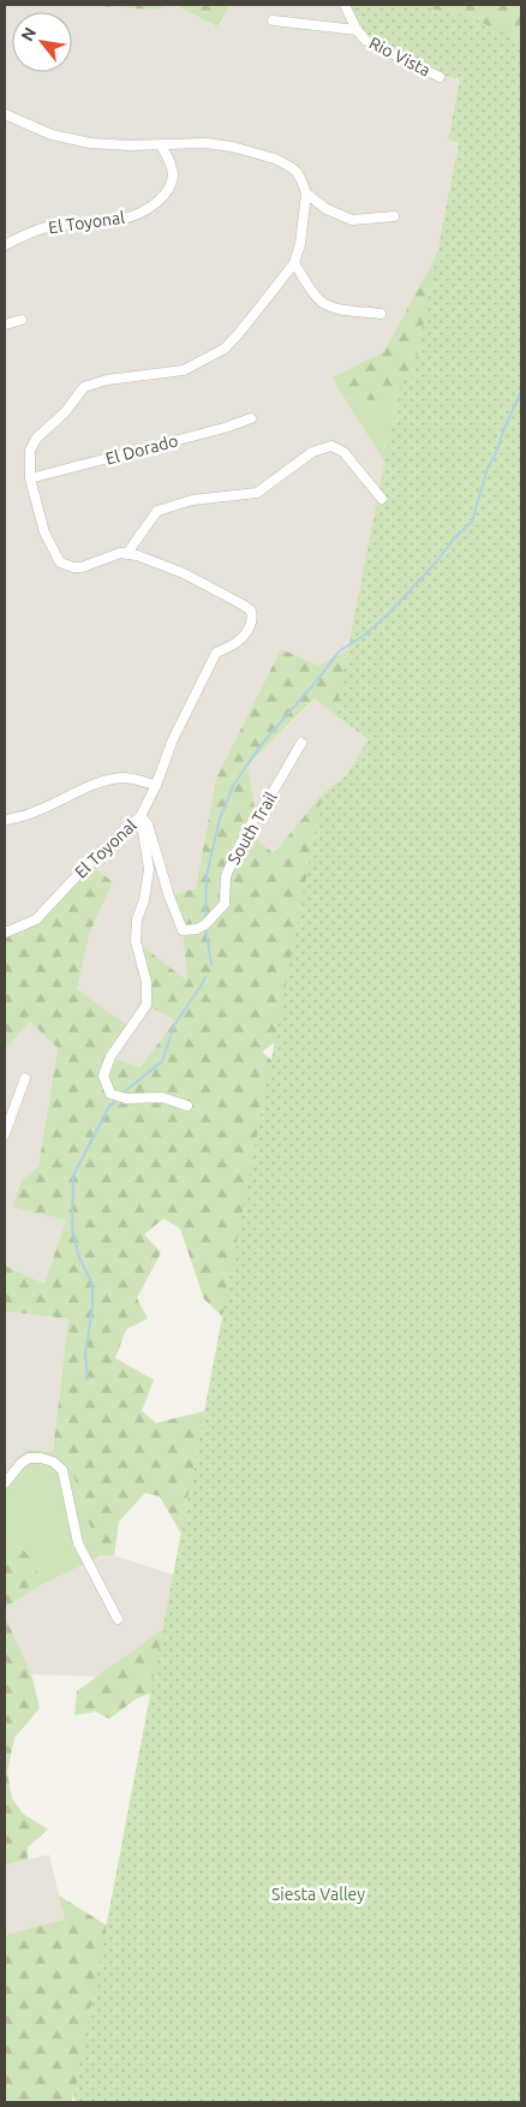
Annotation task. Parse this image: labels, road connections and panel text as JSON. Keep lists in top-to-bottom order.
{
  "streets": {
    "street": [
      "Rio Vista",
      "El Toyonal",
      "El Dorado",
      "South Trail"
    ]
  },
  "crossings": [
    ["El Toyonal", "South Trail"]
  ],
  "parks": ["Siesta Valley"],
  "north": "top left"
}
